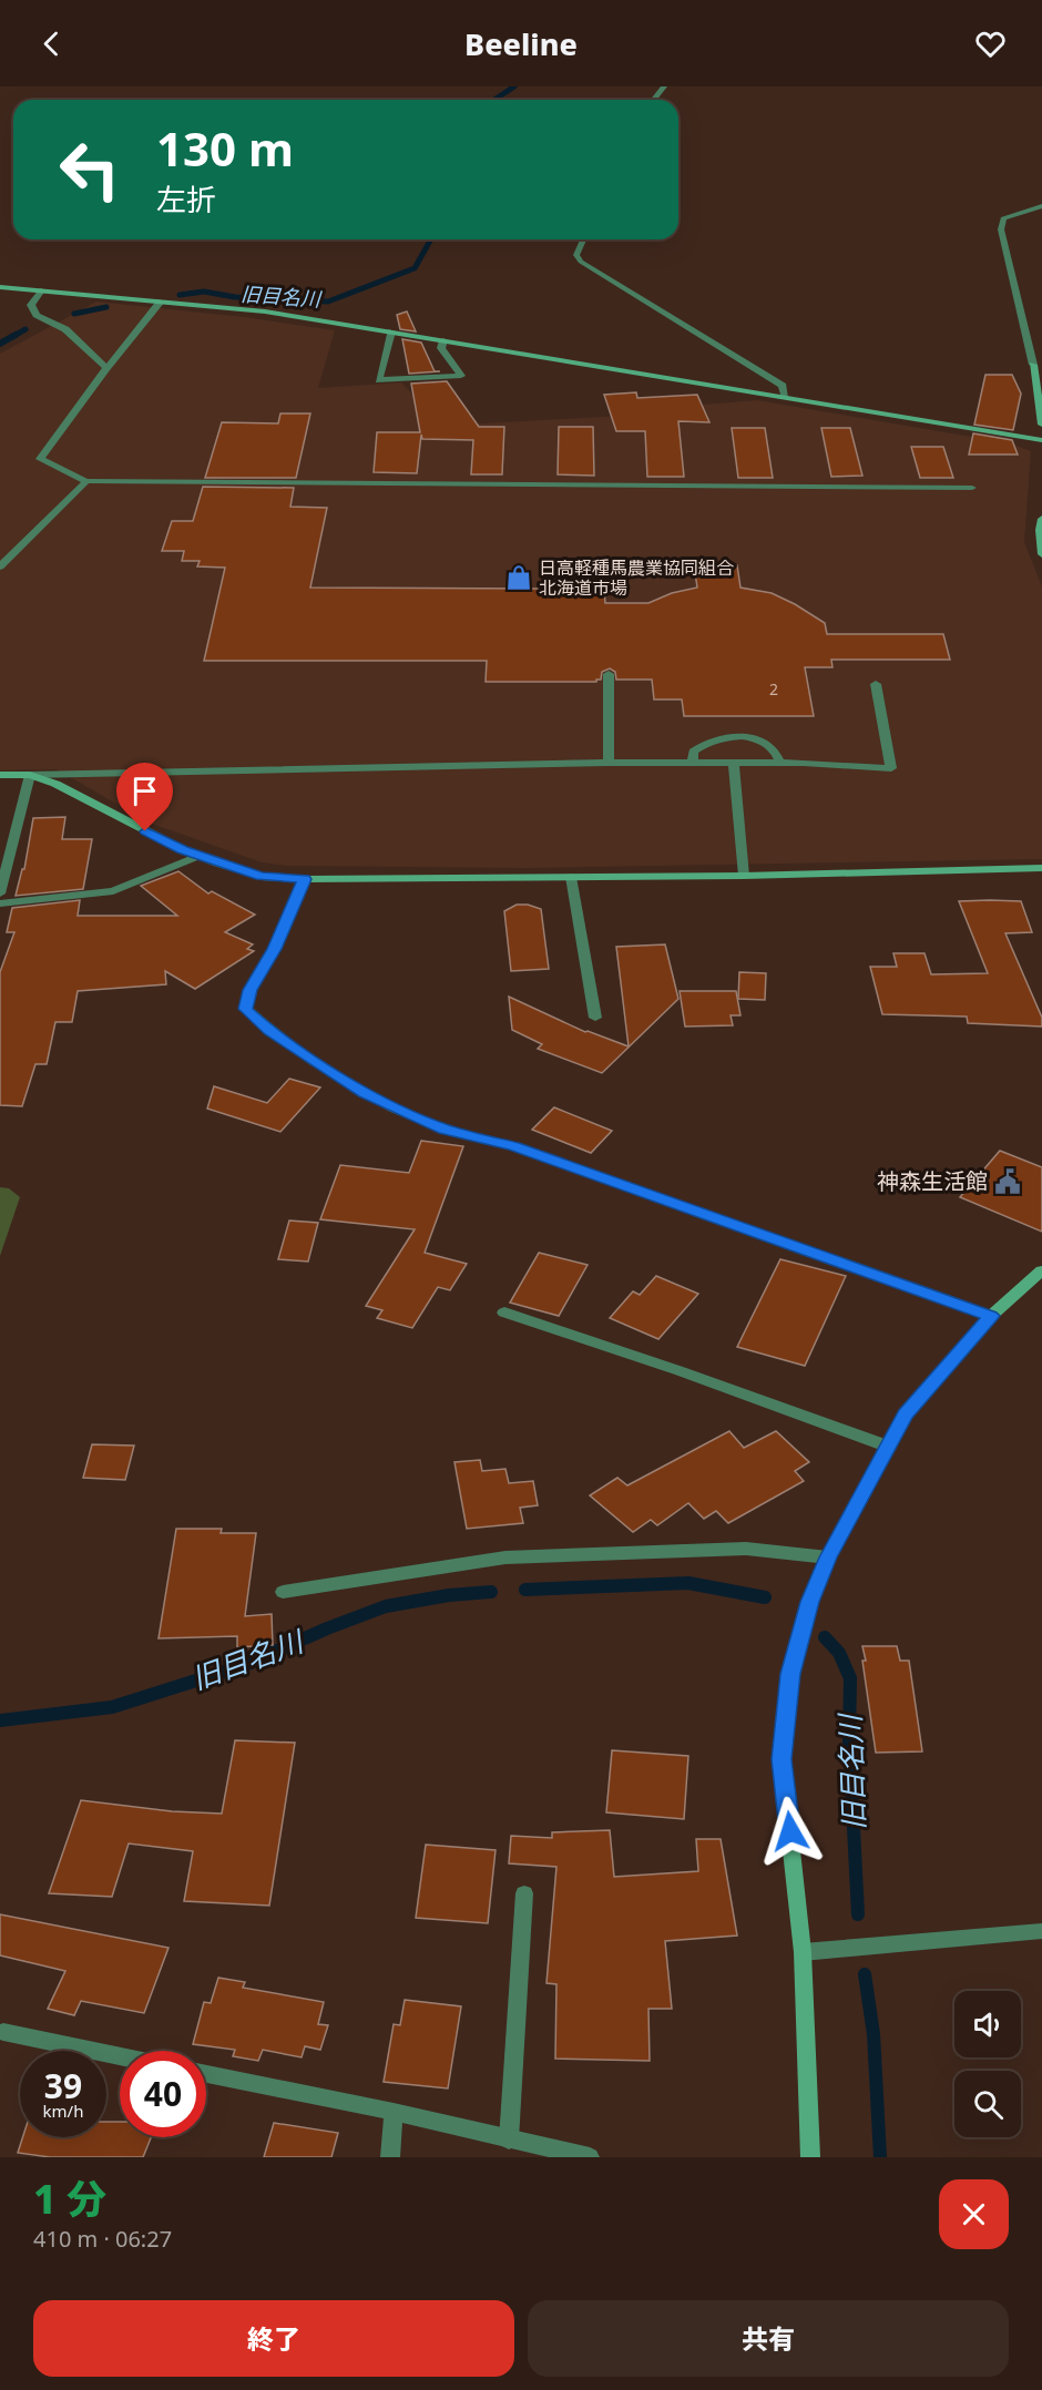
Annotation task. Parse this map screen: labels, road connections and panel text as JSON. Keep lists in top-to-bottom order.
{
  "water": ["旧目名川"],
  "places": {
    "shop": ["日高軽種馬農業協同組合 北海道市場"],
    "public building": ["神森生活館"]
  },
  "house_numbers": ["2"],
  "page": {
    "header": "Beeline",
    "turn": ["130 m", "左折"],
    "speed": "39 km/h",
    "limit": "40",
    "heading": ["1 分", "410 m · 06:27"],
    "buttons": ["終了", "共有"]
  }
}
